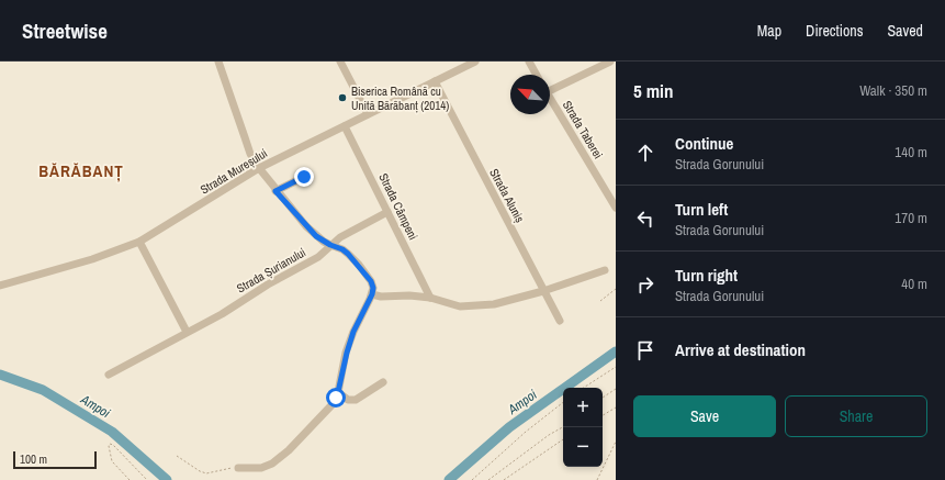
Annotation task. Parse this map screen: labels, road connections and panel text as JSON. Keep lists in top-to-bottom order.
{
  "streets": {
    "street": [
      "Strada Taberei",
      "Strada Mureșului",
      "Strada Aluniș",
      "Strada Câmpeni",
      "Strada Șurianului"
    ]
  },
  "crossings": [
    ["Strada Mureșului", "Strada Aluniș"],
    ["Strada Mureșului", "Strada Câmpeni"],
    ["Strada Câmpeni", "Strada Șurianului"]
  ],
  "districts": ["BĂRĂBANȚ"],
  "water": ["Ampoi"],
  "places": ["Biserica Română cu Unită Bărăbanț (2014)"],
  "scale_bar": "100 m",
  "north": "top left",
  "page": {
    "header": "Streetwise",
    "nav": ["Map", "Directions", "Saved"],
    "heading": ["5 min", "Walk · 350 m"],
    "list": [
      ["Continue", "Strada Gorunului", "140 m"],
      ["Turn left", "Strada Gorunului", "170 m"],
      ["Turn right", "Strada Gorunului", "40 m"],
      "Arrive at destination"
    ],
    "buttons": ["Save", "Share"],
    "map_buttons": ["+", "−"],
    "scale": "100 m"
  }
}
